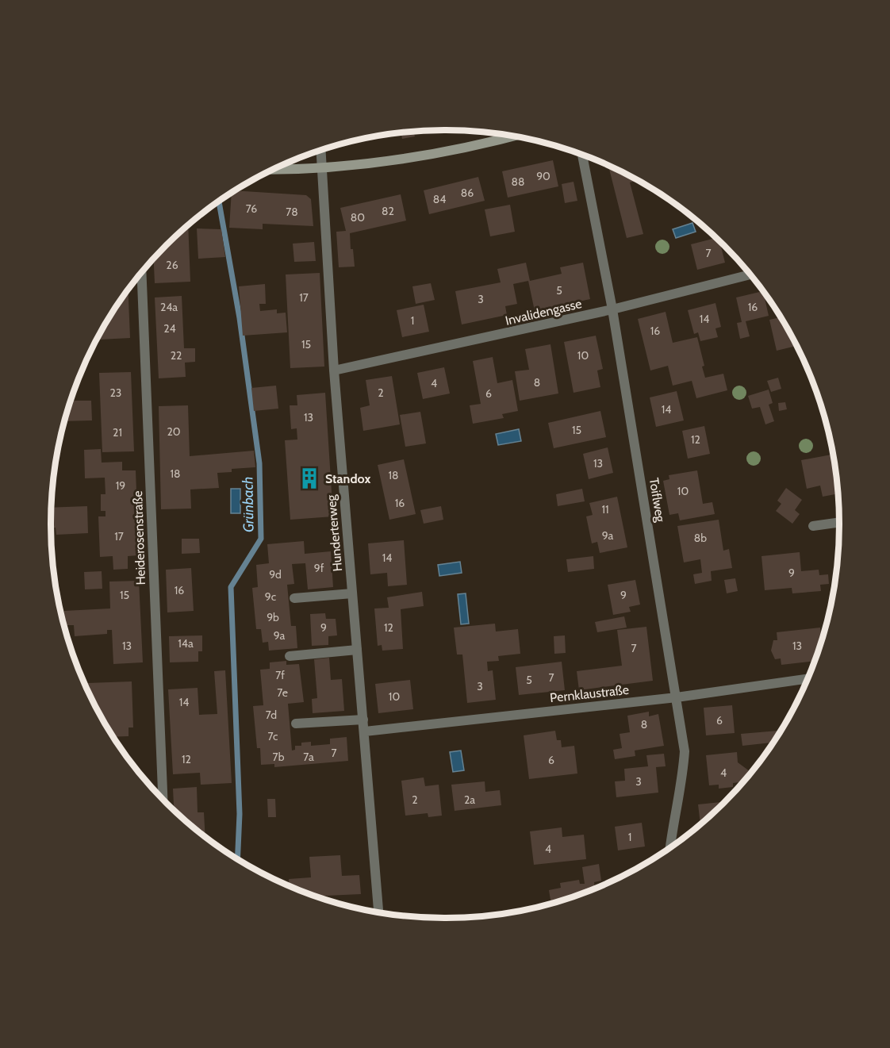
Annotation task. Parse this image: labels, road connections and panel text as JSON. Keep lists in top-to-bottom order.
{
  "streets": {
    "street": [
      "Invalidengasse",
      "Toiflweg",
      "Hunderterweg",
      "Heiderosenstraße",
      "Pernklaustraße"
    ]
  },
  "crossings": [
    ["Invalidengasse", "Toiflweg"],
    ["Invalidengasse", "Hunderterweg"],
    ["Toiflweg", "Pernklaustraße"],
    ["Hunderterweg", "Pernklaustraße"]
  ],
  "water": ["Grünbach"],
  "places": {
    "building": ["Standox"]
  },
  "house_numbers": [
    "90",
    "88",
    "86",
    "84",
    "76",
    "82",
    "78",
    "80",
    "7",
    "26",
    "5",
    "17",
    "3",
    "24a",
    "16",
    "14",
    "1",
    "24",
    "16",
    "15",
    "22",
    "10",
    "8",
    "4",
    "23",
    "2",
    "6",
    "14",
    "13",
    "15",
    "20",
    "21",
    "12",
    "13",
    "18",
    "18",
    "19",
    "10",
    "16",
    "11",
    "9a",
    "17",
    "8b",
    "14",
    "9f",
    "9",
    "9d",
    "16",
    "15",
    "9",
    "9c",
    "9b",
    "9",
    "12",
    "9a",
    "14a",
    "13",
    "13",
    "7",
    "7f",
    "7",
    "5",
    "3",
    "7e",
    "10",
    "14",
    "7d",
    "6",
    "8",
    "7c",
    "7",
    "7b",
    "7a",
    "12",
    "6",
    "4",
    "3",
    "2",
    "2a",
    "1",
    "4"
  ]
}
